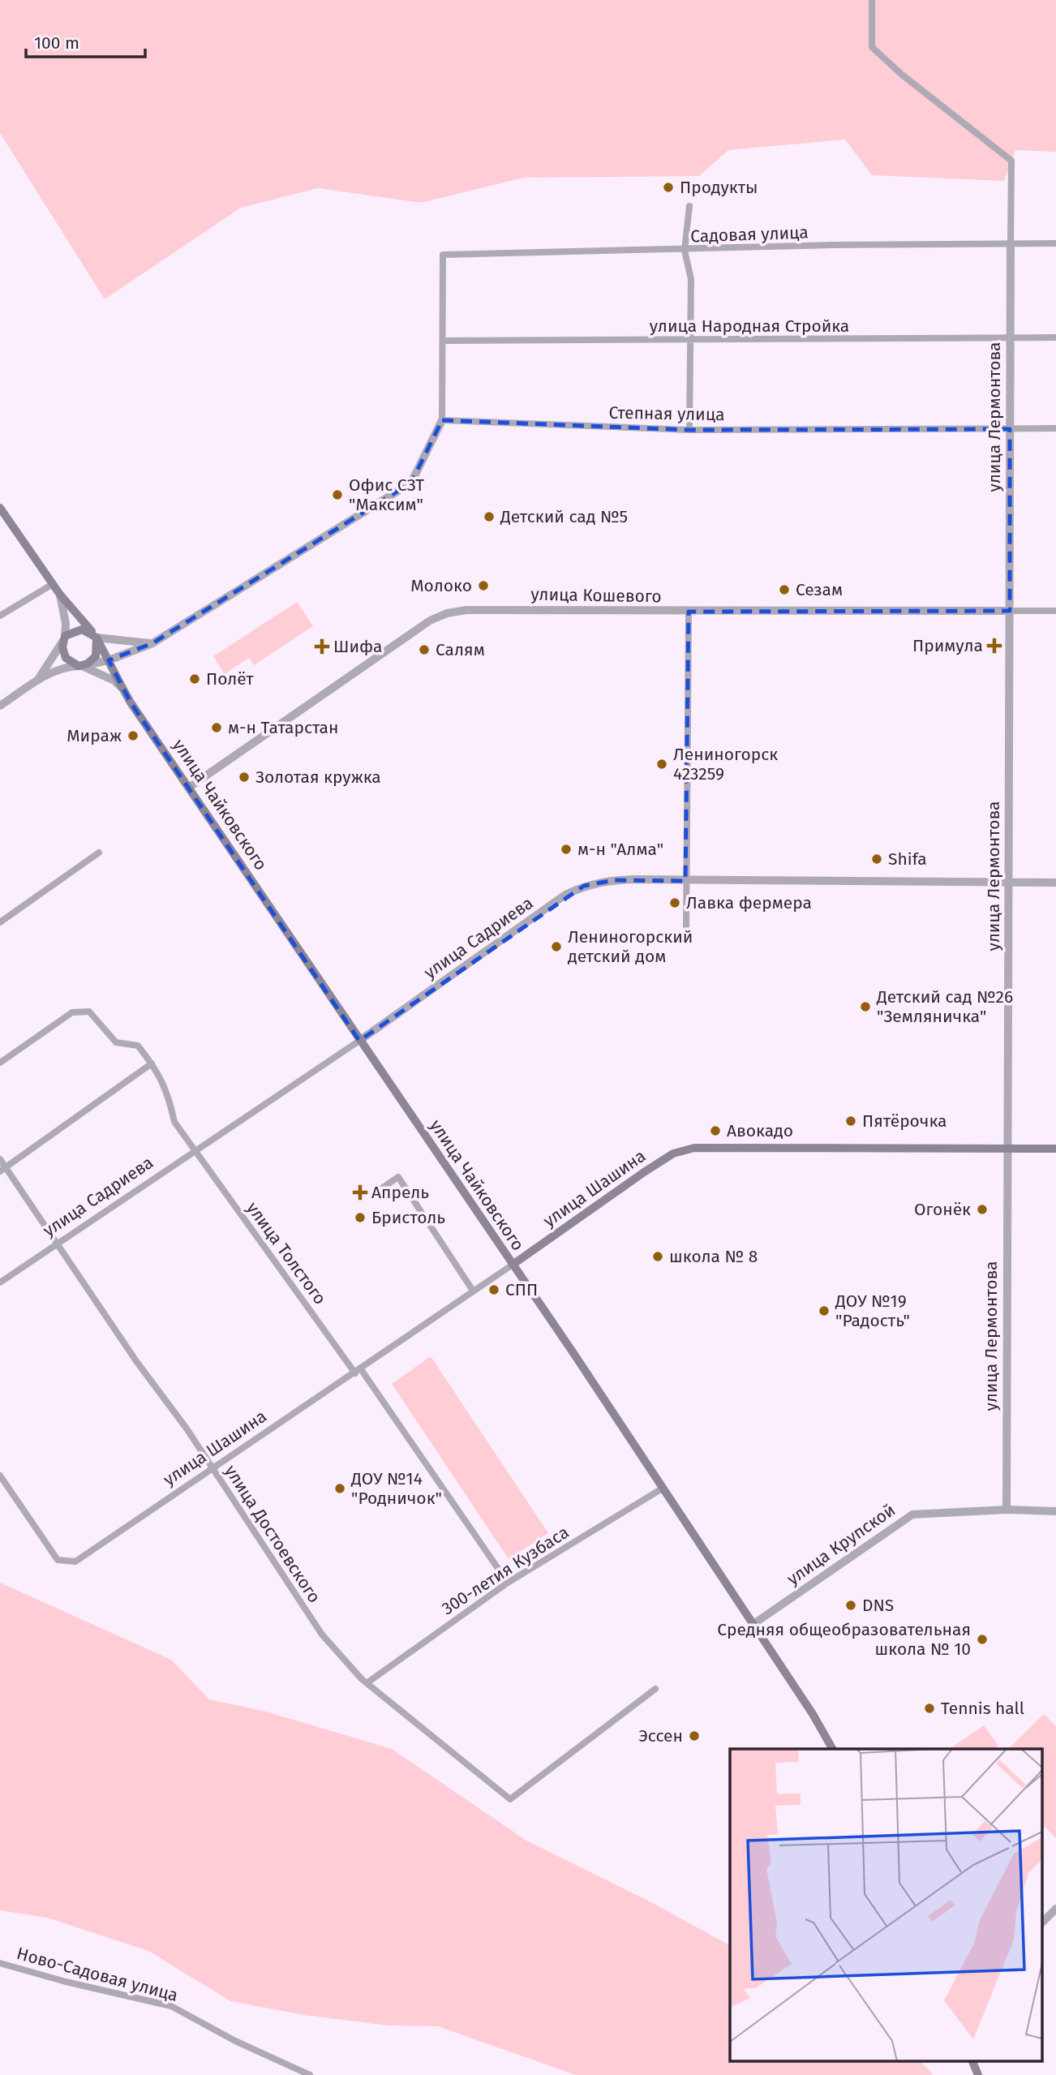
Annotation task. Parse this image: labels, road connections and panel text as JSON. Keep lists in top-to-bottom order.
{
  "streets": {
    "main road": ["улица Чайковского", "улица Шашина"],
    "street": [
      "Садовая улица",
      "улица Народная Стройка",
      "Степная улица",
      "улица Лермонтова",
      "улица Кошевого",
      "улица Садриева",
      "улица Толстого",
      "улица Достоевского",
      "улица Крупской",
      "300-летия Кузбаса",
      "Ново-Садовая улица"
    ]
  },
  "crossings": [
    ["Садовая улица", "улица Народная Стройка"],
    ["Садовая улица", "улица Лермонтова"],
    ["улица Народная Стройка", "улица Лермонтова"],
    ["Степная улица", "улица Лермонтова"],
    ["улица Лермонтова", "улица Кошевого"],
    ["улица Лермонтова", "улица Садриева"],
    ["улица Лермонтова", "улица Шашина"],
    ["улица Лермонтова", "улица Крупской"],
    ["улица Кошевого", "улица Чайковского"],
    ["улица Чайковского", "улица Садриева"],
    ["улица Чайковского", "улица Шашина"],
    ["улица Чайковского", "улица Крупской"],
    ["улица Чайковского", "300-летия Кузбаса"],
    ["улица Садриева", "улица Толстого"],
    ["улица Садриева", "улица Достоевского"],
    ["улица Шашина", "улица Толстого"],
    ["улица Шашина", "улица Достоевского"],
    ["улица Толстого", "300-летия Кузбаса"],
    ["улица Достоевского", "300-летия Кузбаса"]
  ],
  "places": {
    "other": [
      "Продукты",
      "Офис СЗТ \"Максим\"",
      "Детский сад №5",
      "Молоко",
      "Сезам",
      "Салям",
      "Полёт",
      "м-н Татарстан",
      "Мираж",
      "Лениногорск 423259",
      "Золотая кружка",
      "м-н \"Алма\"",
      "Shifa",
      "Лавка фермера",
      "Лениногорский детский дом",
      "Детский сад №26 \"Земляничка\"",
      "Пятёрочка",
      "Авокадо",
      "Огонёк",
      "Бристоль",
      "школа № 8",
      "СПП",
      "ДОУ №19 \"Радость\"",
      "ДОУ №14 \"Родничок\"",
      "DNS",
      "Средняя общеобразовательная школа № 10",
      "Tennis hall",
      "Эссен"
    ],
    "health": ["Примула", "Шифа", "Апрель"]
  },
  "scale_bar": "100 m"
}
